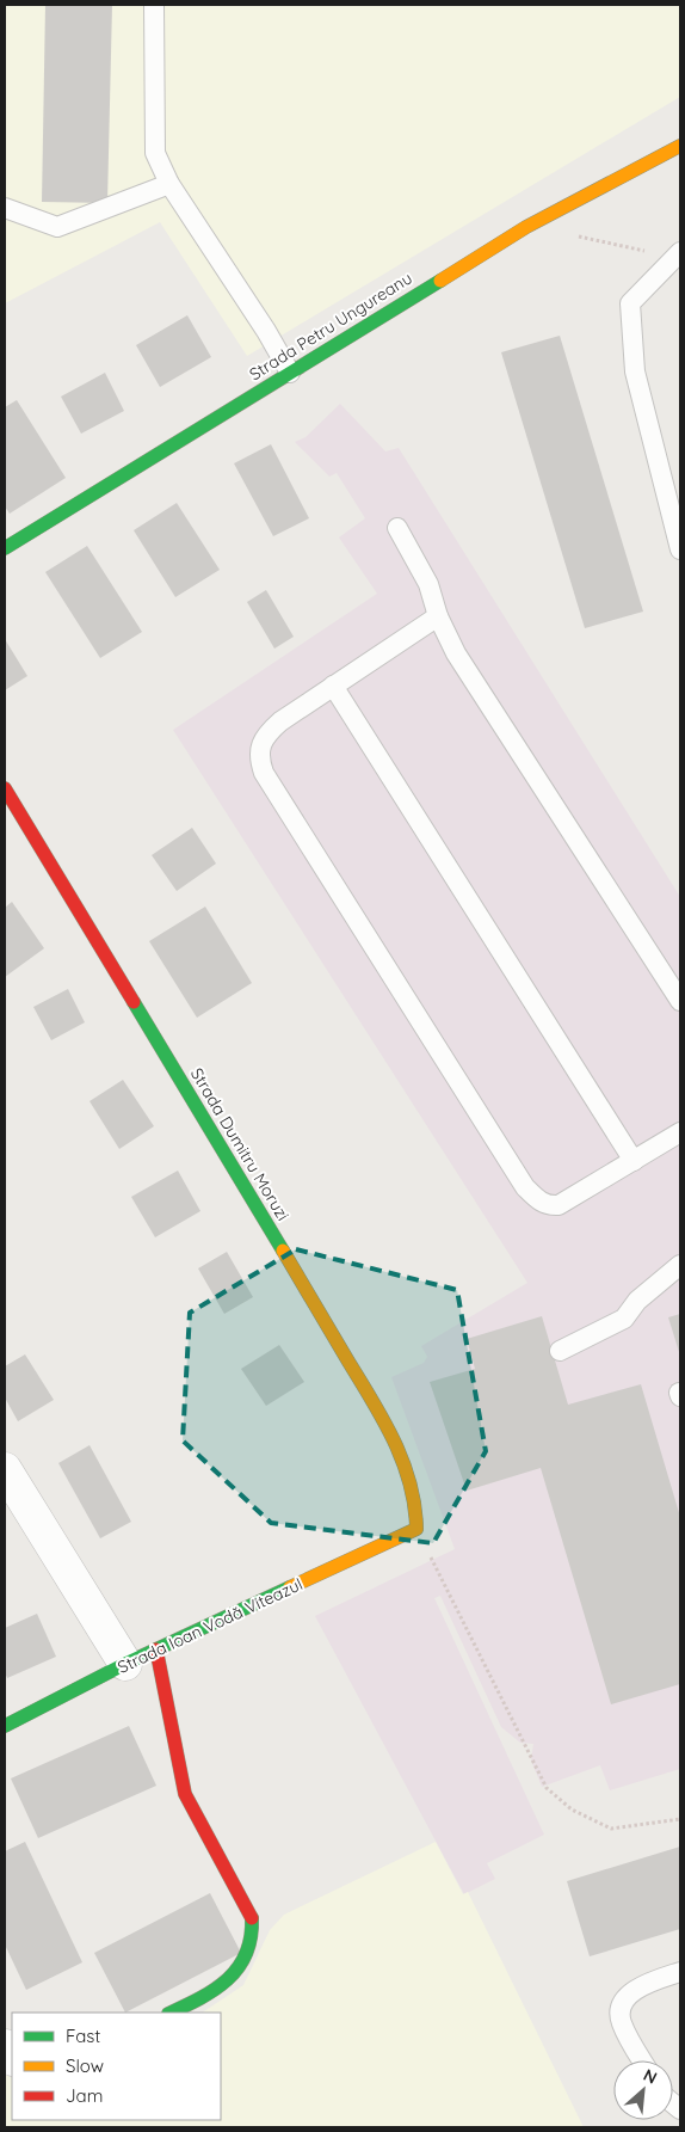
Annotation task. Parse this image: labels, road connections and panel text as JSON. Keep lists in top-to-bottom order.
{
  "streets": {
    "street": ["Strada Petru Ungureanu", "Strada Dumitru Moruzi", "Strada Ioan Vodă Viteazul"]
  },
  "crossings": [
    ["Strada Dumitru Moruzi", "Strada Ioan Vodă Viteazul"]
  ],
  "legend": ["Fast", "Slow", "Jam"],
  "north": "top right"
}
